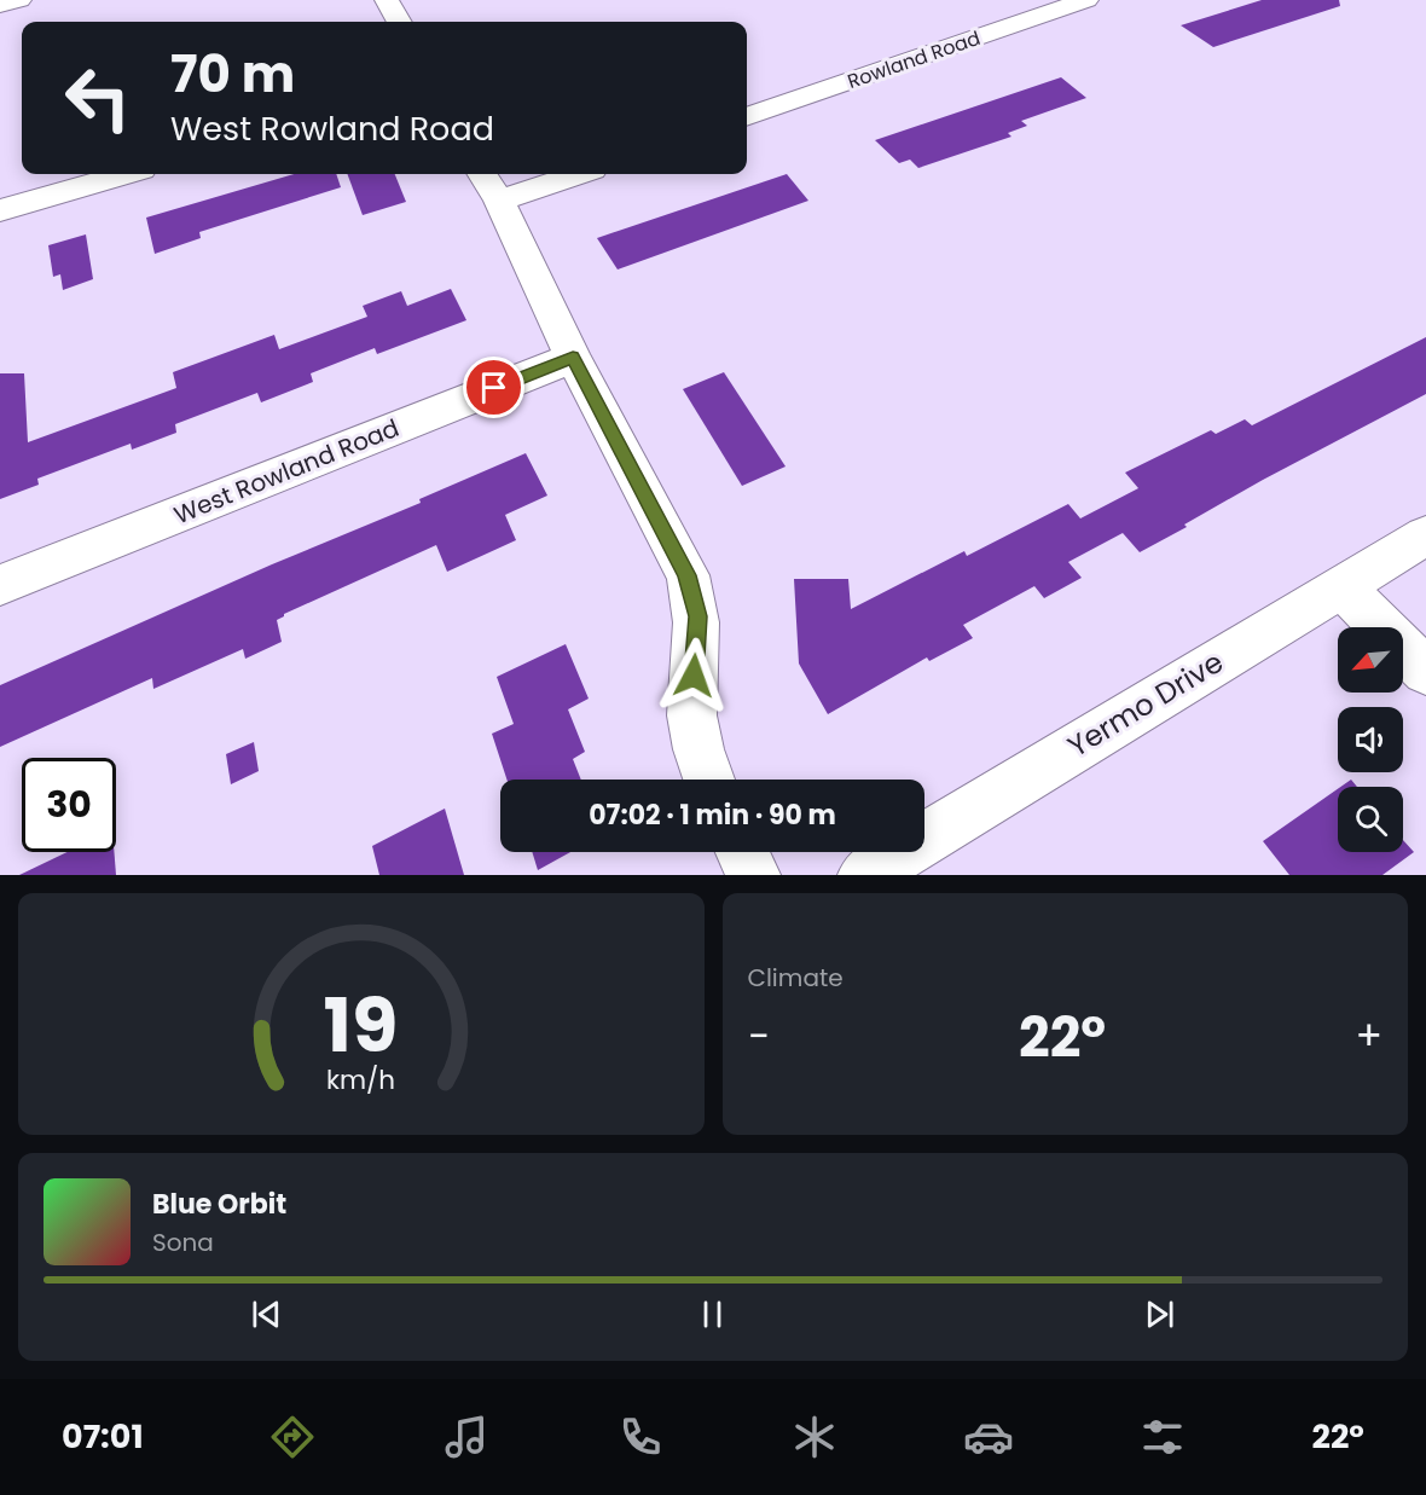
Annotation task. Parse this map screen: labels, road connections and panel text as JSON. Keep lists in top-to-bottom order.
{
  "streets": {
    "street": ["Rowland Road", "West Rowland Road", "Yermo Drive"]
  },
  "north": "bottom left",
  "page": {
    "turn": ["70 m", "West Rowland Road"],
    "limit": "30",
    "trip": "07:02 · 1 min · 90 m",
    "tile": "Climate",
    "heat": ["−", "22°", "+"],
    "song": ["Blue Orbit", "Sona"],
    "tabs": ["07:01", "22°"],
    "gauge": ["19", "km/h"]
  }
}
